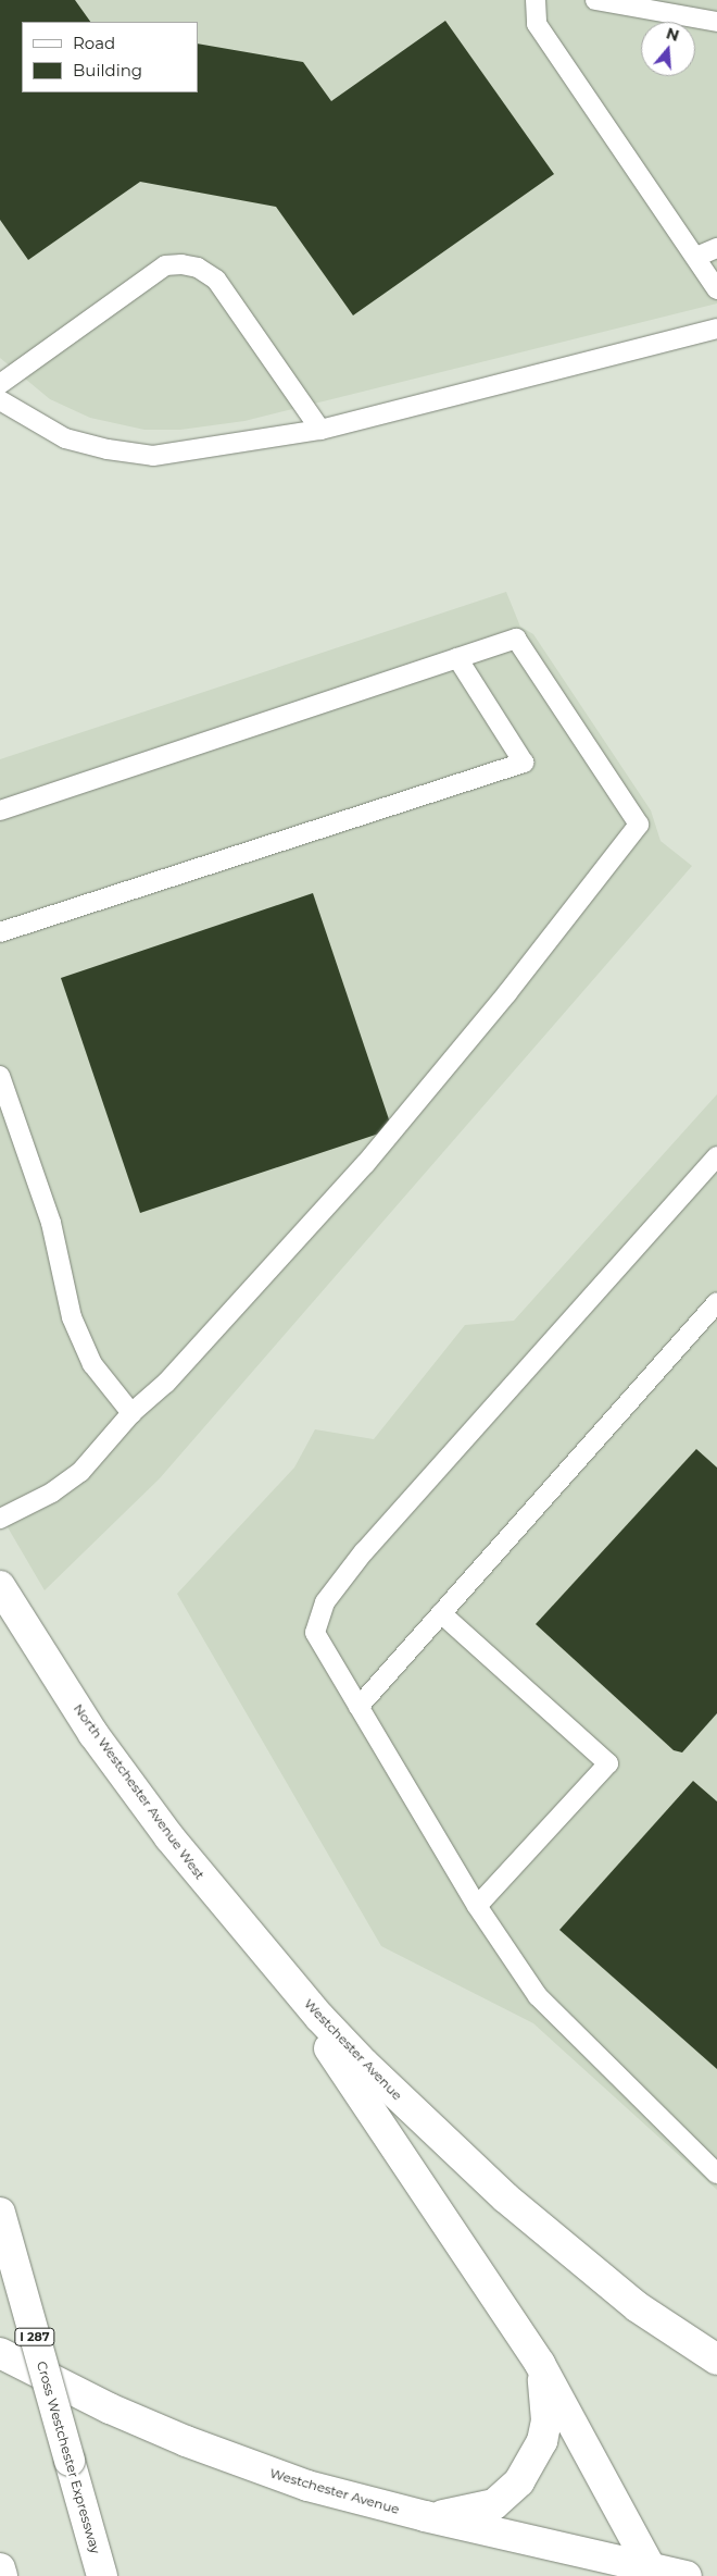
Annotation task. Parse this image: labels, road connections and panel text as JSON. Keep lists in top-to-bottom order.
{
  "streets": {
    "main road": [
      "North Westchester Avenue West",
      "Westchester Avenue",
      "I 287",
      "Cross Westchester Expressway"
    ]
  },
  "crossings": [
    ["North Westchester Avenue West", "Westchester Avenue"]
  ],
  "legend": ["Road", "Building"],
  "north": "top"
}
